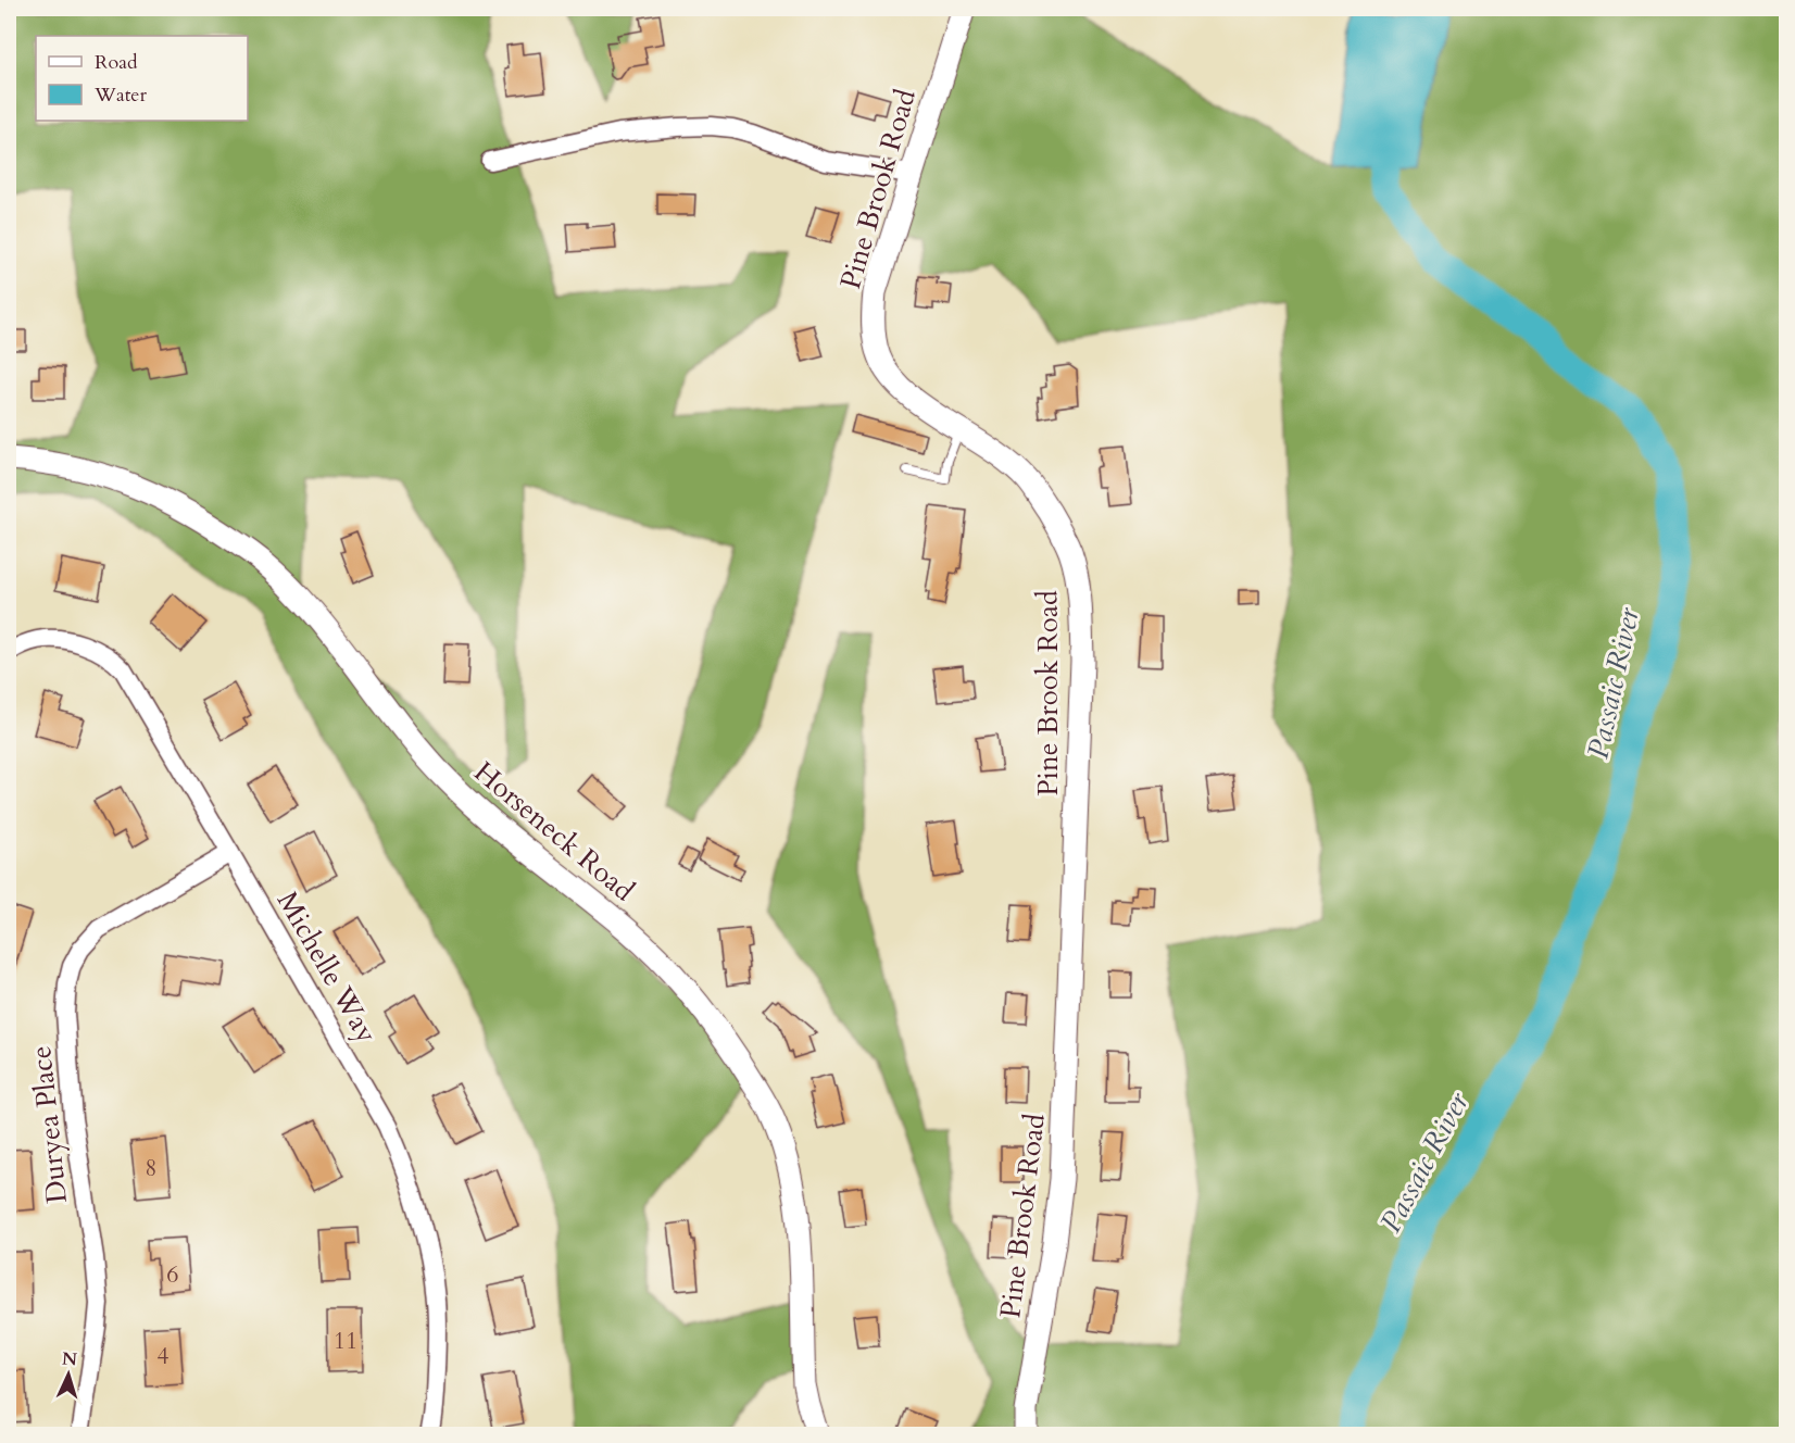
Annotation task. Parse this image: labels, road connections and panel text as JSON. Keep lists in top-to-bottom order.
{
  "streets": {
    "street": [
      "Pine Brook Road",
      "Horseneck Road",
      "Michelle Way",
      "Duryea Place"
    ]
  },
  "crossings": [
    ["Michelle Way", "Duryea Place"]
  ],
  "water": ["Passaic River"],
  "house_numbers": [
    "8",
    "6",
    "11",
    "4"
  ],
  "legend": ["Road", "Water"],
  "north": "top"
}
